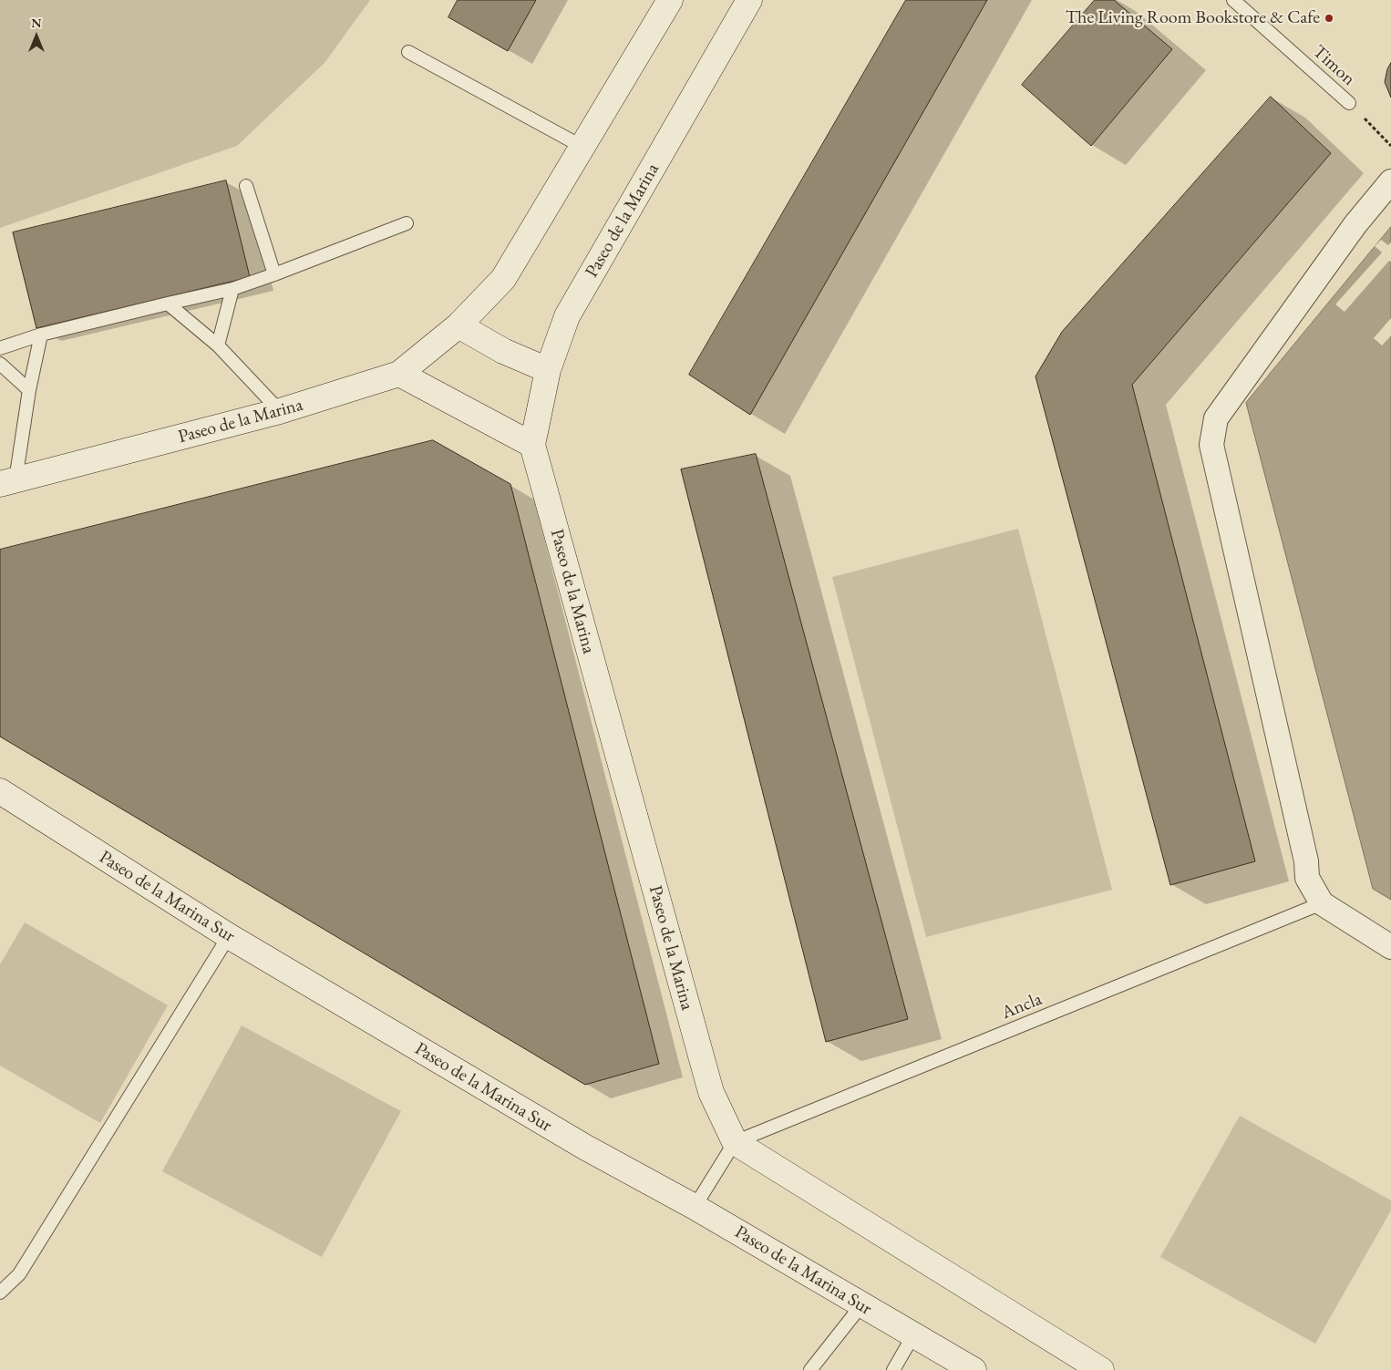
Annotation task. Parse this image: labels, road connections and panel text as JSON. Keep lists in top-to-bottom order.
{
  "streets": {
    "street": ["Paseo de la Marina", "Paseo de la Marina Sur"],
    "lane": ["Timon", "Ancla"]
  },
  "crossings": [
    ["Paseo de la Marina", "Ancla"]
  ],
  "places": ["The Living Room Bookstore & Cafe"],
  "north": "top"
}
